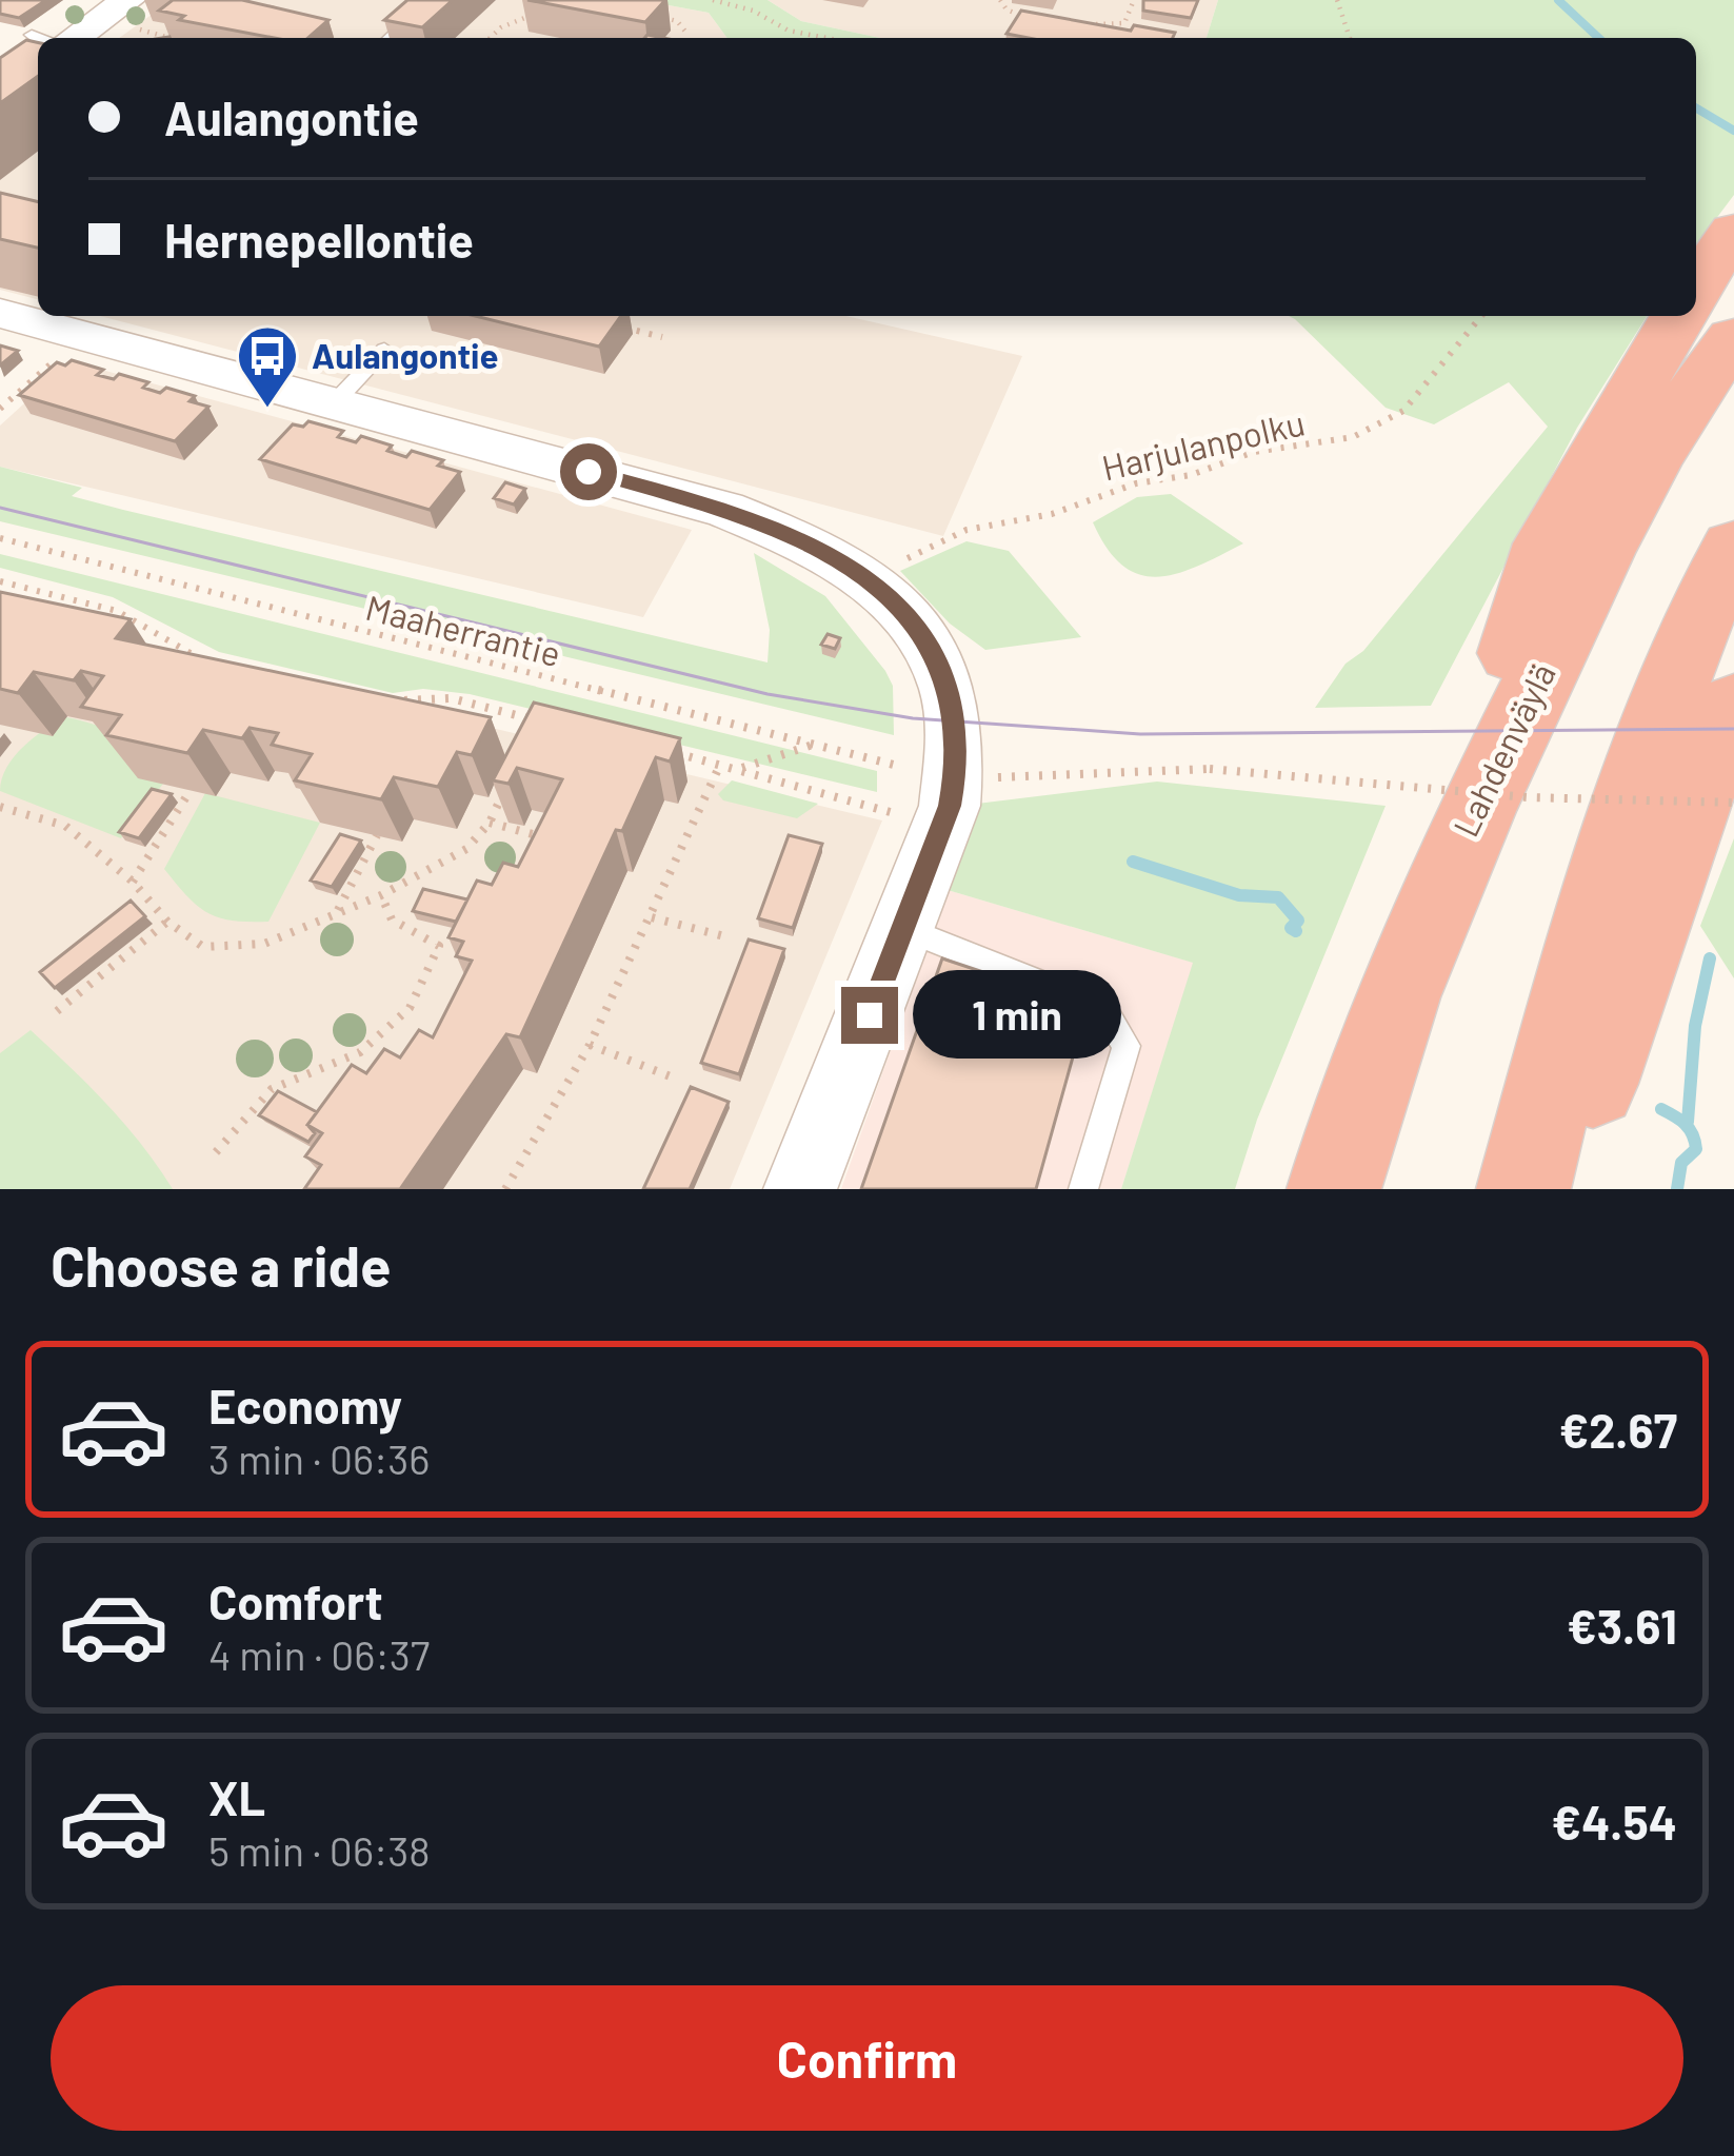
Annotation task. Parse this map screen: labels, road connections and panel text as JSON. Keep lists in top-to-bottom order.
{
  "streets": {
    "highway": ["Lahdenväylä"],
    "path": ["Harjulanpolku", "Maaherrantie"]
  },
  "places": {
    "bus stop": ["Aulangontie"]
  },
  "page": {
    "banner": ["Aulangontie", "Hernepellontie"],
    "bubble": "1 min",
    "heading": "Choose a ride",
    "list": [
      {
        "name": "Economy",
        "note": "3 min · 06:36",
        "value": "€2.67"
      },
      {
        "name": "Comfort",
        "note": "4 min · 06:37",
        "value": "€3.61"
      },
      {
        "name": "XL",
        "note": "5 min · 06:38",
        "value": "€4.54"
      }
    ],
    "buttons": "Confirm"
  }
}
